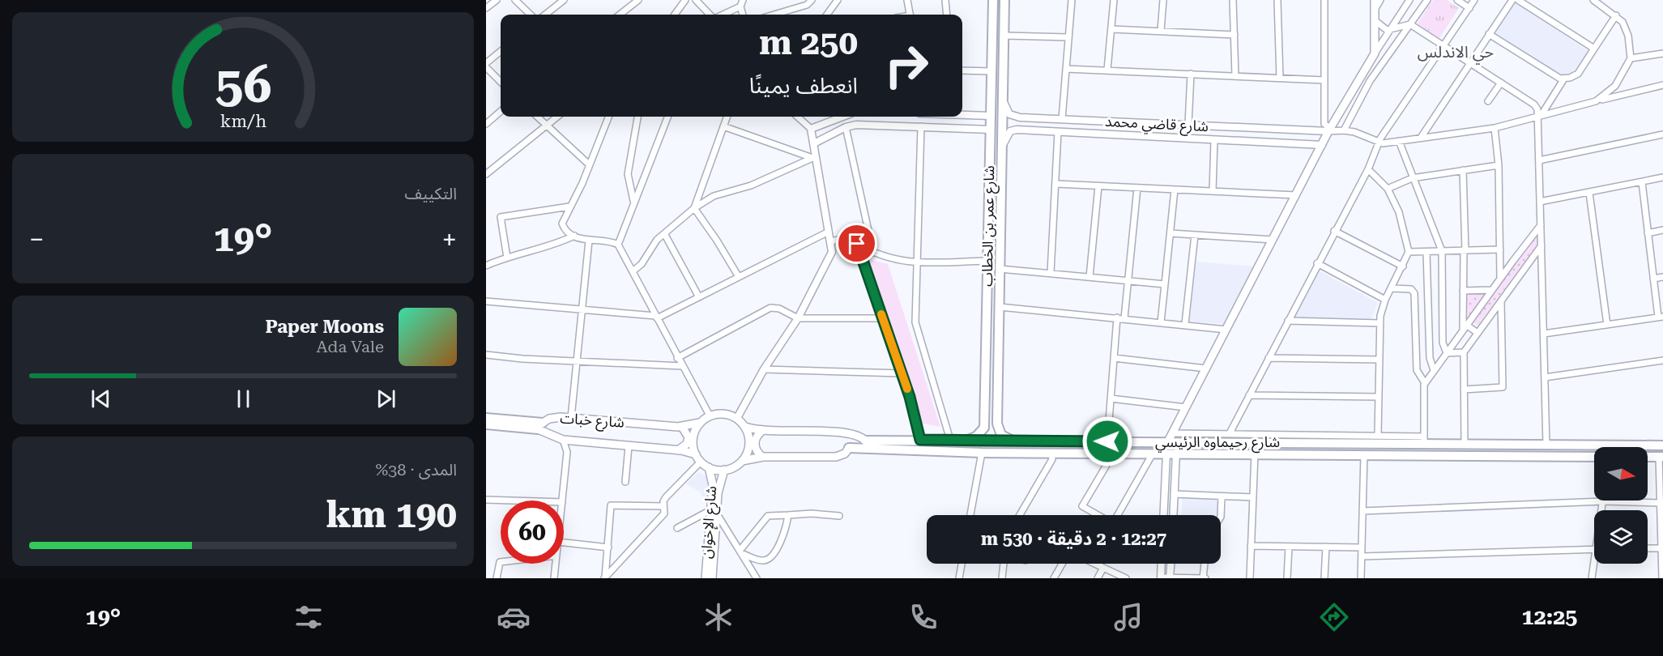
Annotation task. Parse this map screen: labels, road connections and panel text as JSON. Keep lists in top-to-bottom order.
{
  "streets": {
    "main road": [
      "شارع عمر بن الخطاب",
      "شارع خبات",
      "شارع رحيماوه الرئيسي",
      "شارع الإخوان"
    ],
    "street": ["شارع قاضي محمد"]
  },
  "crossings": [
    ["شارع قاضي محمد", "شارع عمر بن الخطاب"],
    ["شارع خبات", "شارع رحيماوه الرئيسي"],
    ["شارع خبات", "شارع الإخوان"],
    ["شارع رحيماوه الرئيسي", "شارع الإخوان"]
  ],
  "districts": ["حي الاندلس"],
  "north": "right",
  "page": {
    "turn": ["250 m", "انعطف يمينًا"],
    "tile": [
      "التكييف",
      ["المدى · 38%", "190 km"]
    ],
    "heat": ["−", "19°", "+"],
    "song": ["Paper Moons", "Ada Vale"],
    "limit": "60",
    "trip": "12:27 · 2 دقيقة · 530 m",
    "tabs": ["12:25", "19°"],
    "gauge": ["56", "km/h"]
  }
}
